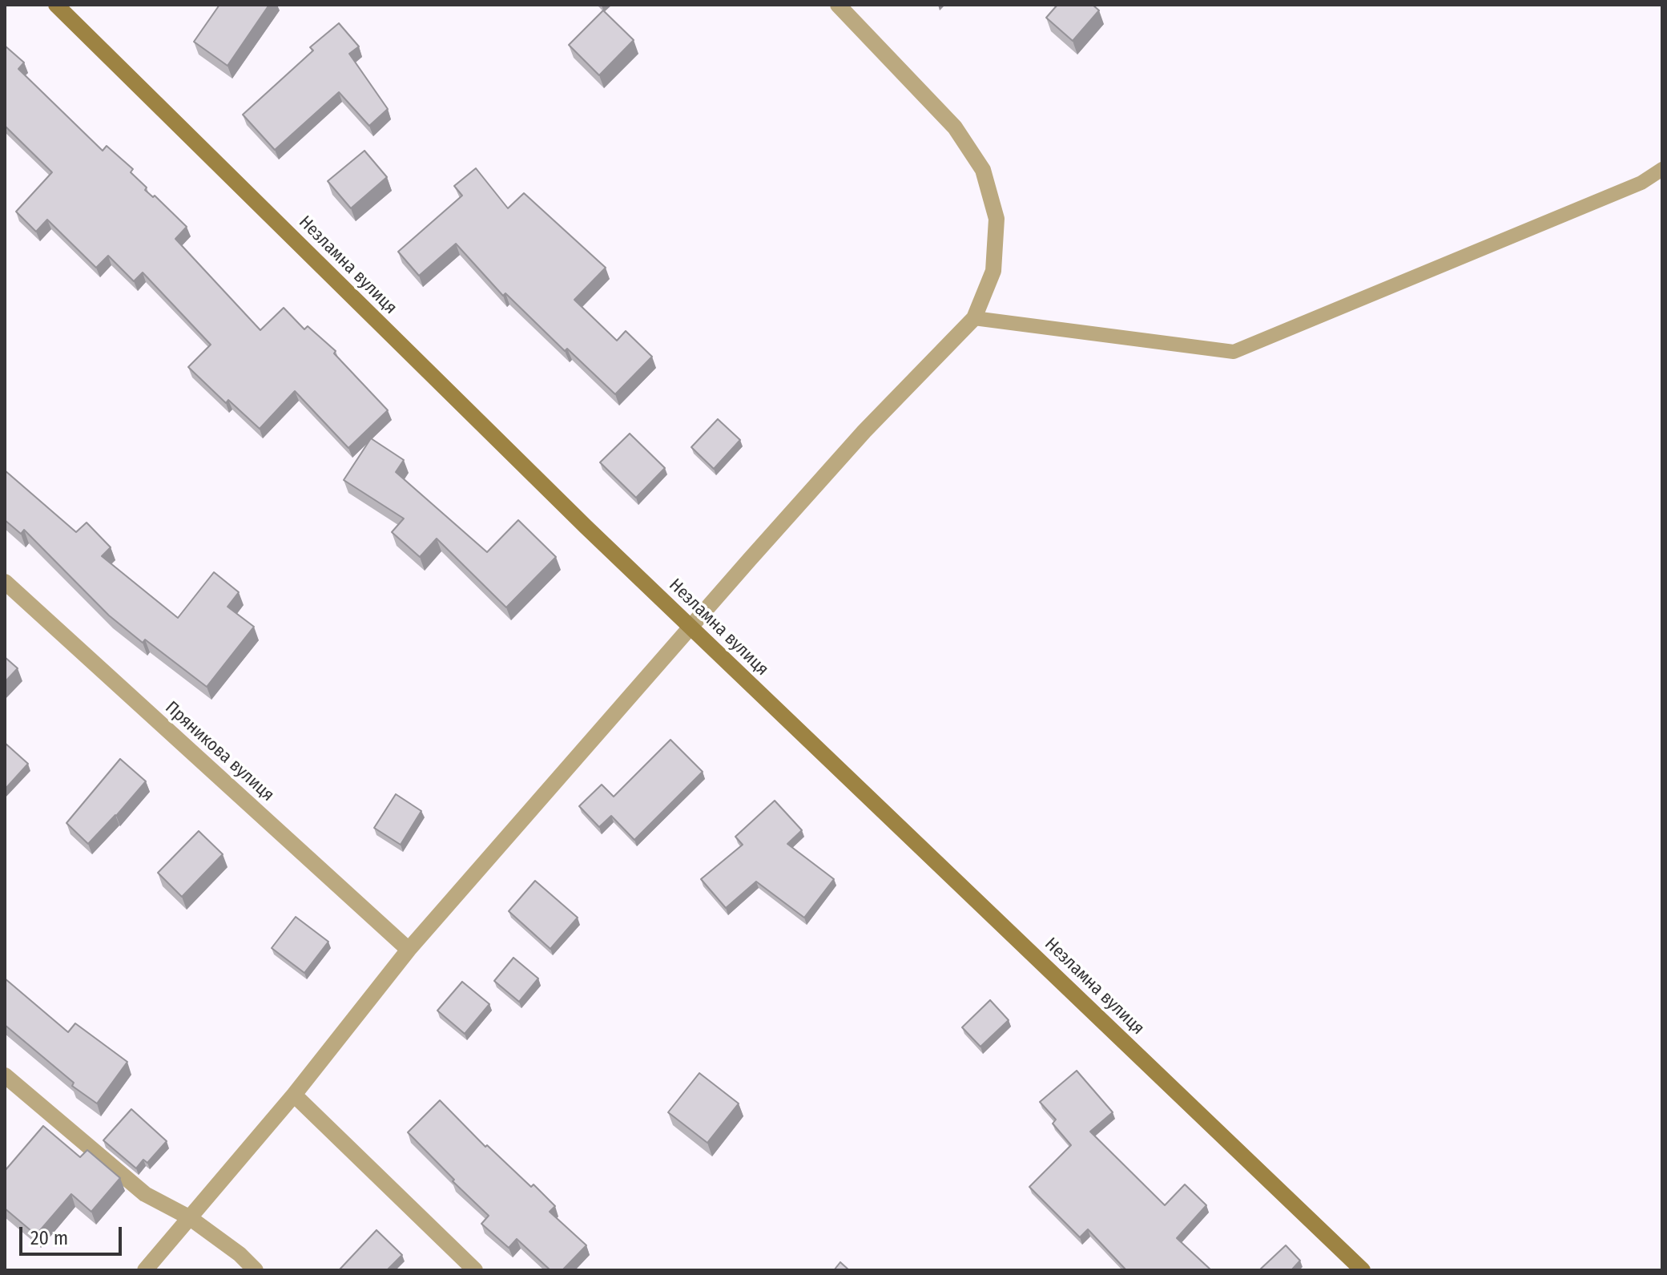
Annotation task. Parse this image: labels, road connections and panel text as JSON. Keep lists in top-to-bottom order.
{
  "streets": {
    "street": ["Незламна вулиця", "Пряникова вулиця"]
  },
  "scale_bar": "20 m"
}
